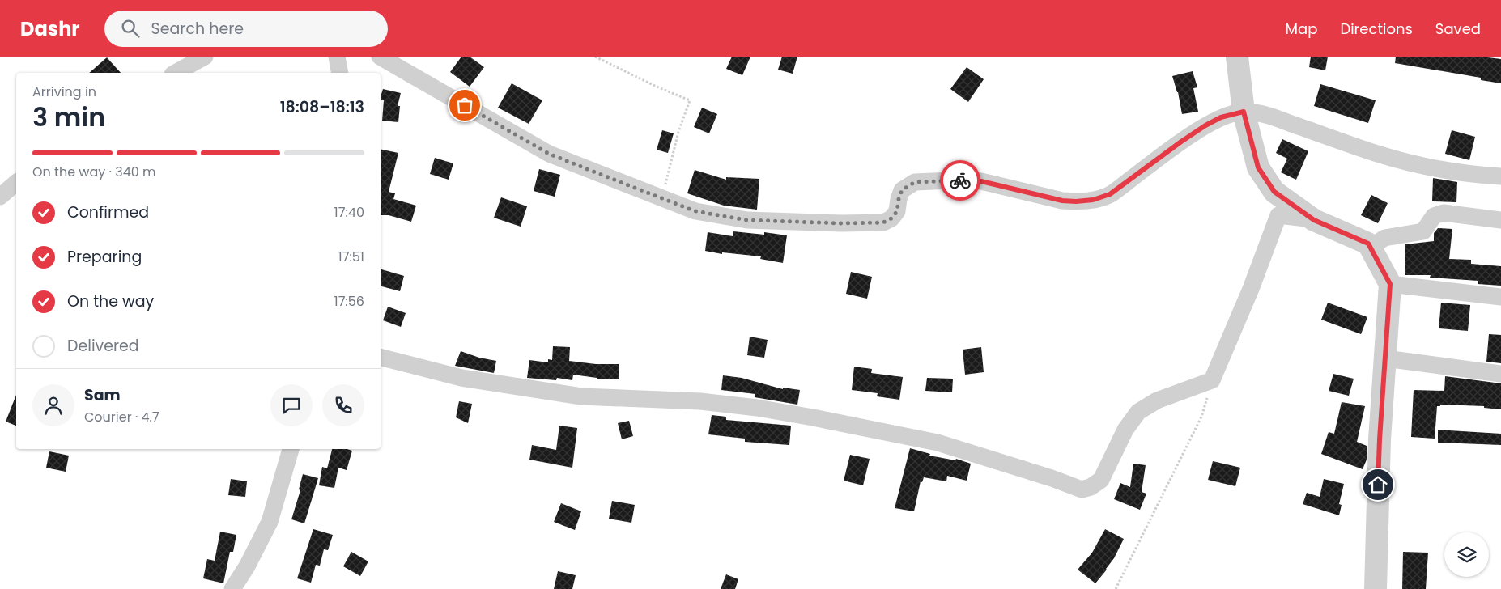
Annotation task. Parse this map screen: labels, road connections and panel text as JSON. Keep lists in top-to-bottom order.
{
  "page": {
    "header": "Dashr",
    "search": "Search here",
    "nav": ["Map", "Directions", "Saved"],
    "heading": ["3 min", "Arriving in", "18:08–18:13"],
    "panel": ["Sam", "Courier · 4.7"],
    "bar": "On the way · 340 m",
    "list": [
      ["Confirmed", "17:40"],
      ["Preparing", "17:51"],
      ["On the way", "17:56"],
      "Delivered"
    ]
  }
}
